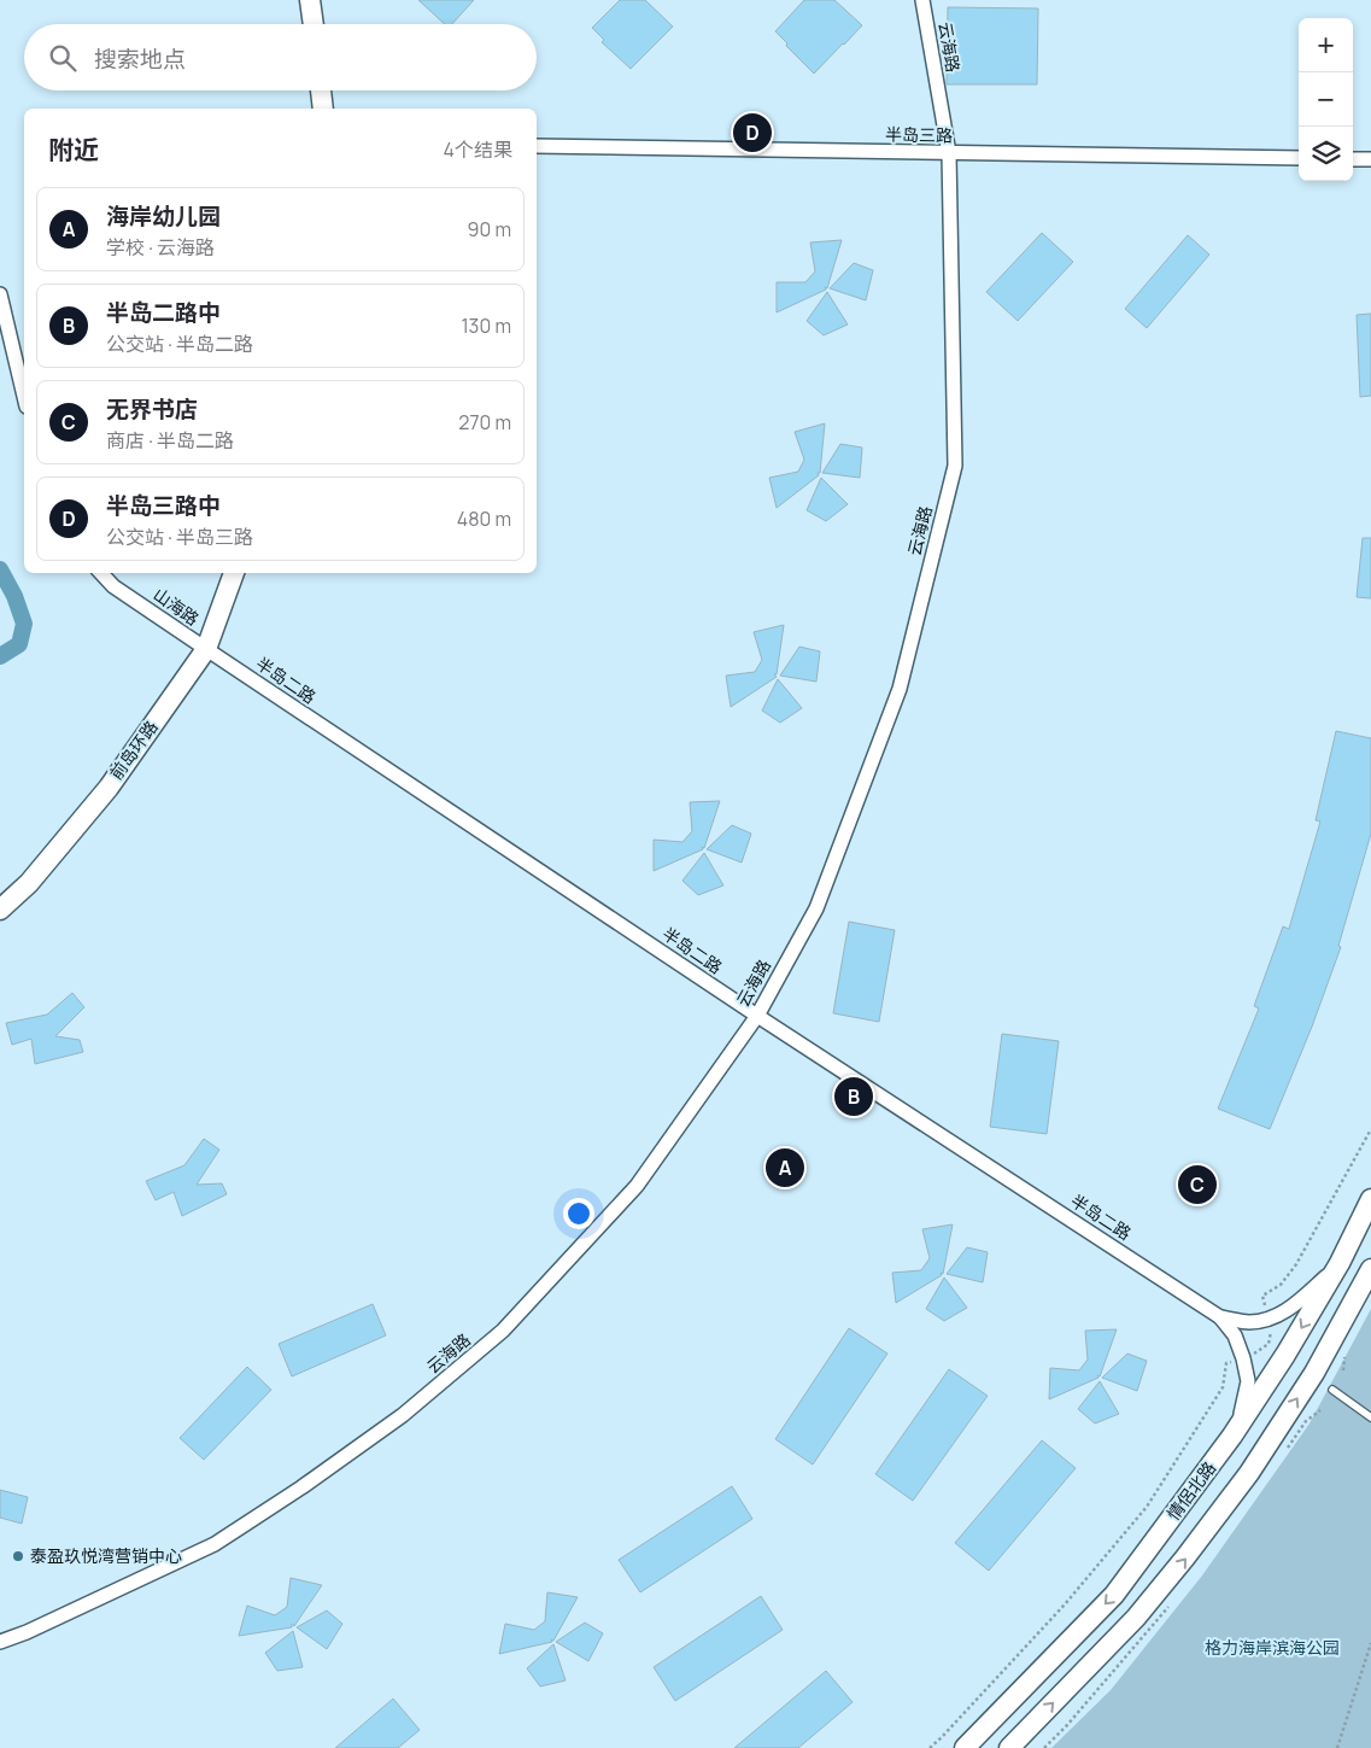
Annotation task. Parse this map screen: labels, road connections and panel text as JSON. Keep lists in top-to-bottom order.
{
  "streets": {
    "main road": ["前岛环路", "情侶北路"],
    "street": [
      "云海路",
      "半岛三路",
      "山海路",
      "半岛二路"
    ]
  },
  "crossings": [
    ["云海路", "半岛三路"],
    ["云海路", "半岛二路"],
    ["山海路", "半岛二路"],
    ["山海路", "前岛环路"],
    ["半岛二路", "前岛环路"]
  ],
  "parks": ["格力海岸滨海公园"],
  "places": ["泰盈玖悦湾营销中心"],
  "page": {
    "map_buttons": ["+", "−"],
    "search": "搜索地点",
    "heading": ["附近", "4个结果"],
    "pins": [
      "D",
      "B",
      "A",
      "C"
    ],
    "list": [
      {
        "mark": "A",
        "name": "海岸幼儿园",
        "note": "学校 · 云海路",
        "value": "90 m"
      },
      {
        "mark": "B",
        "name": "半岛二路中",
        "note": "公交站 · 半岛二路",
        "value": "130 m"
      },
      {
        "mark": "C",
        "name": "无界书店",
        "note": "商店 · 半岛二路",
        "value": "270 m"
      },
      {
        "mark": "D",
        "name": "半岛三路中",
        "note": "公交站 · 半岛三路",
        "value": "480 m"
      }
    ]
  }
}
